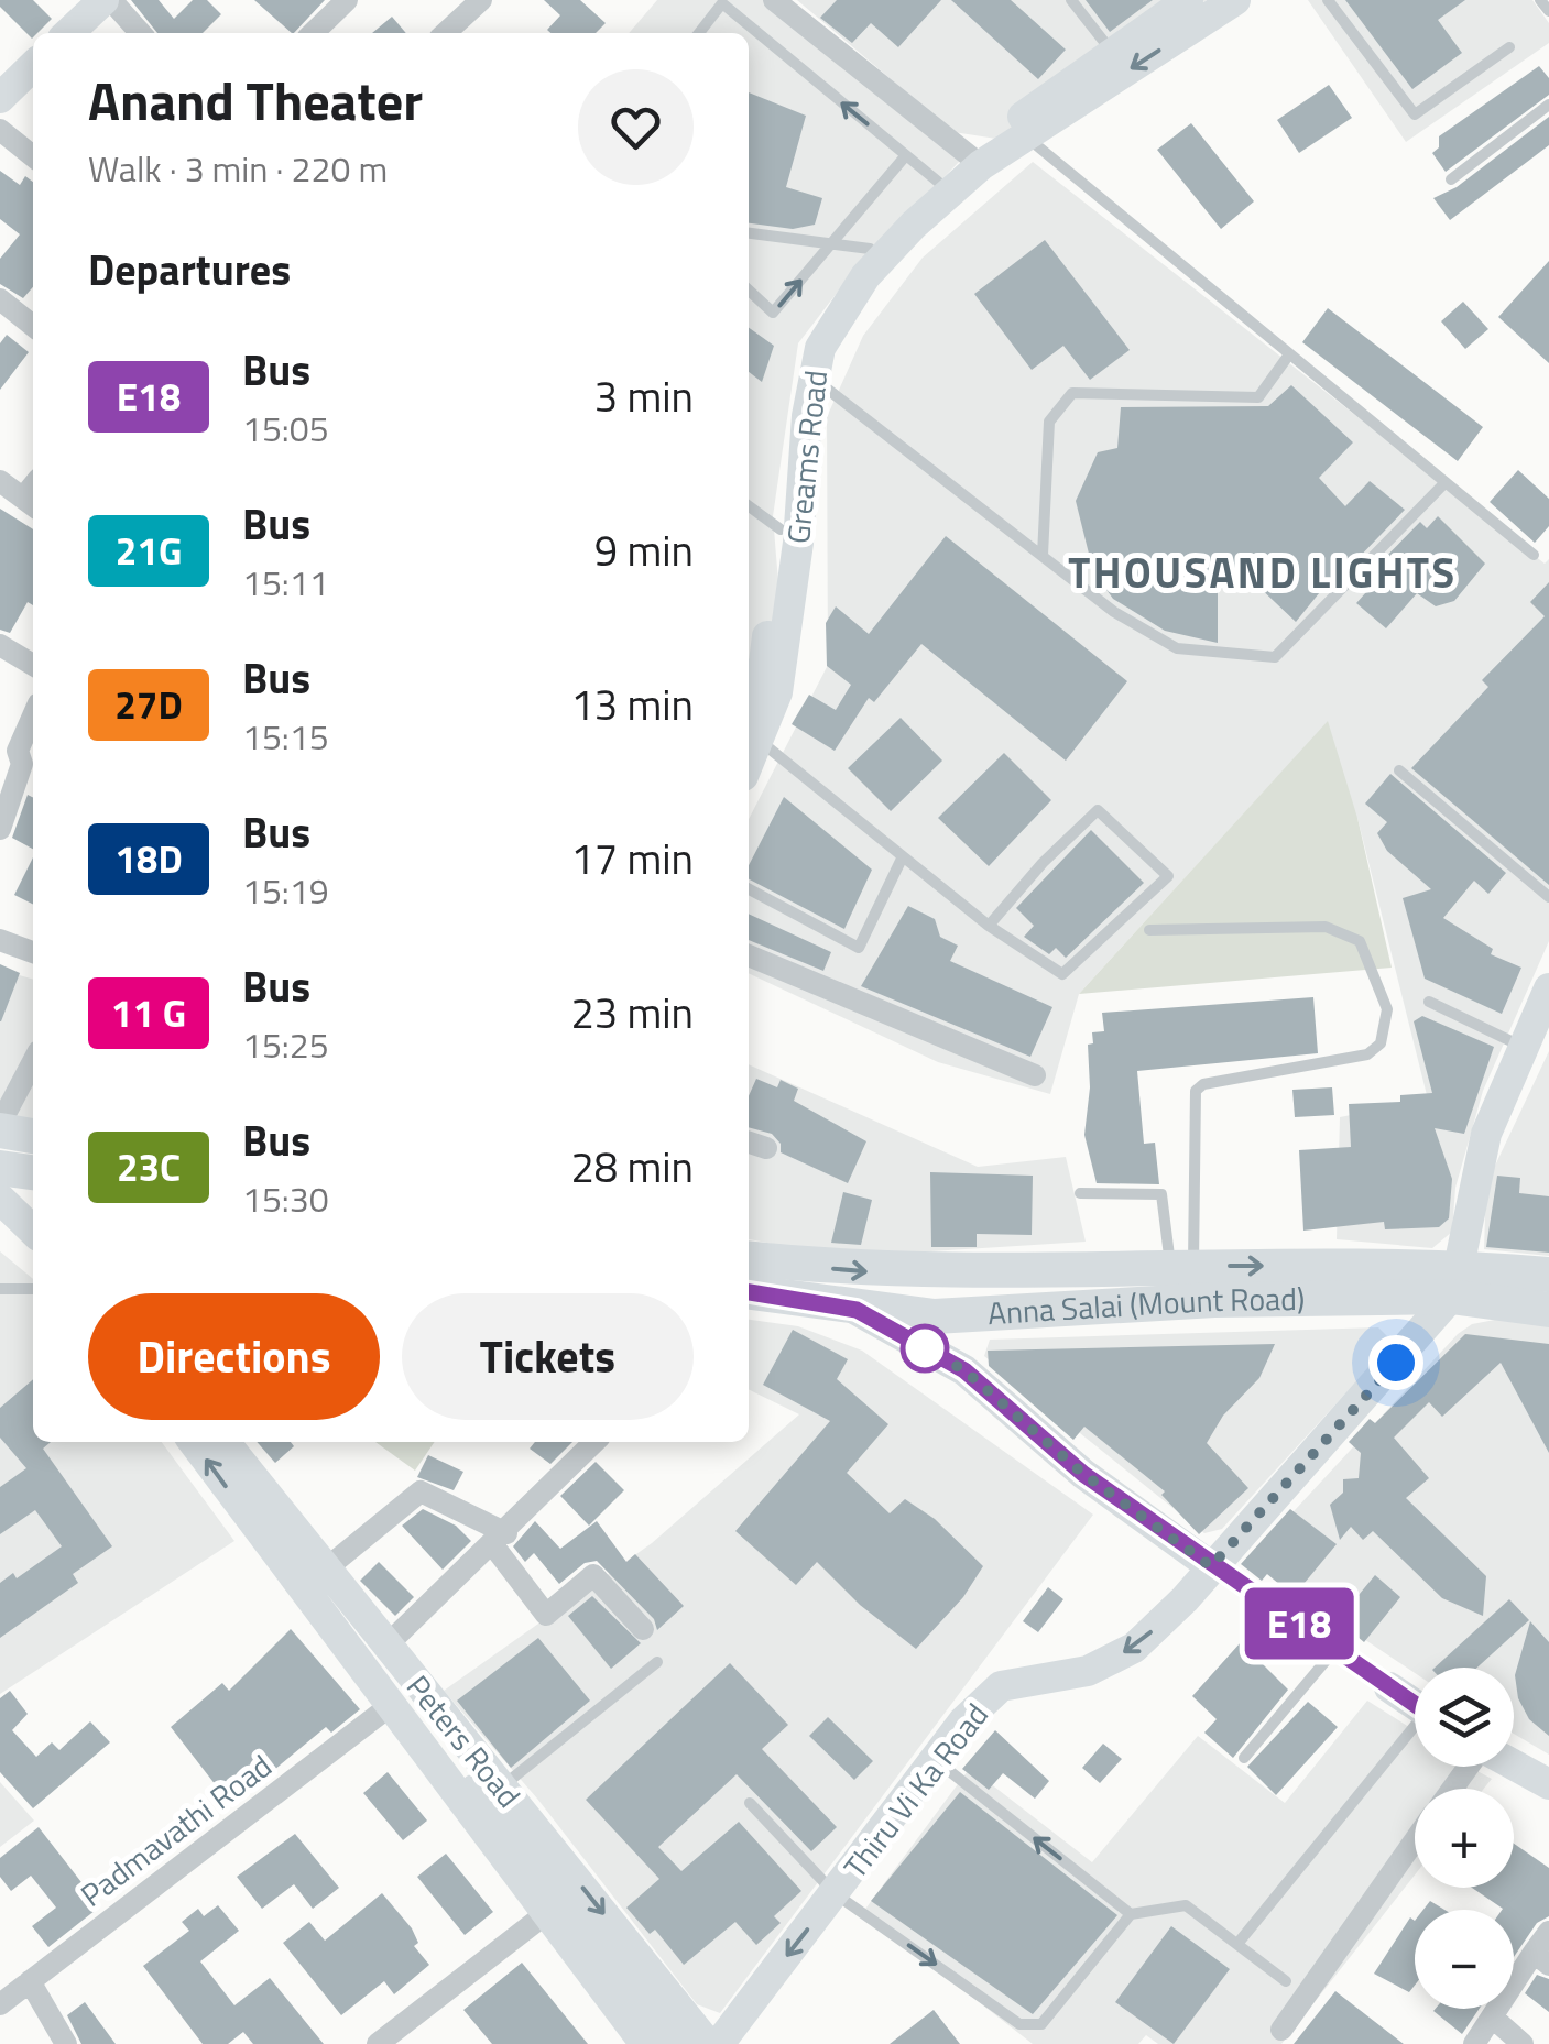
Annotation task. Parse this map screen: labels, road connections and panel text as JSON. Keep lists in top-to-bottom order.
{
  "streets": {
    "main road": ["Anna Salai (Mount Road)"],
    "street": [
      "Greams Road",
      "Peters Road",
      "Thiru Vi Ka Road",
      "Padmavathi Road"
    ]
  },
  "crossings": [
    ["Anna Salai (Mount Road)", "Thiru Vi Ka Road"],
    ["Peters Road", "Padmavathi Road"]
  ],
  "one_way": ["Thiru Vi Ka Road"],
  "districts": ["THOUSAND LIGHTS"],
  "lines": ["bus line E18"],
  "page": {
    "on_map": "E18",
    "heading": [
      ["Anand Theater", "Walk · 3 min · 220 m"],
      "Departures"
    ],
    "list": [
      {
        "mark": "E18",
        "name": "Bus",
        "note": "15:05",
        "value": "3 min"
      },
      {
        "mark": "21G",
        "name": "Bus",
        "note": "15:11",
        "value": "9 min"
      },
      {
        "mark": "27D",
        "name": "Bus",
        "note": "15:15",
        "value": "13 min"
      },
      {
        "mark": "18D",
        "name": "Bus",
        "note": "15:19",
        "value": "17 min"
      },
      {
        "mark": "11 G",
        "name": "Bus",
        "note": "15:25",
        "value": "23 min"
      },
      {
        "mark": "23C",
        "name": "Bus",
        "note": "15:30",
        "value": "28 min"
      }
    ],
    "buttons": ["Directions", "Tickets"],
    "map_buttons": ["+", "−"]
  }
}
